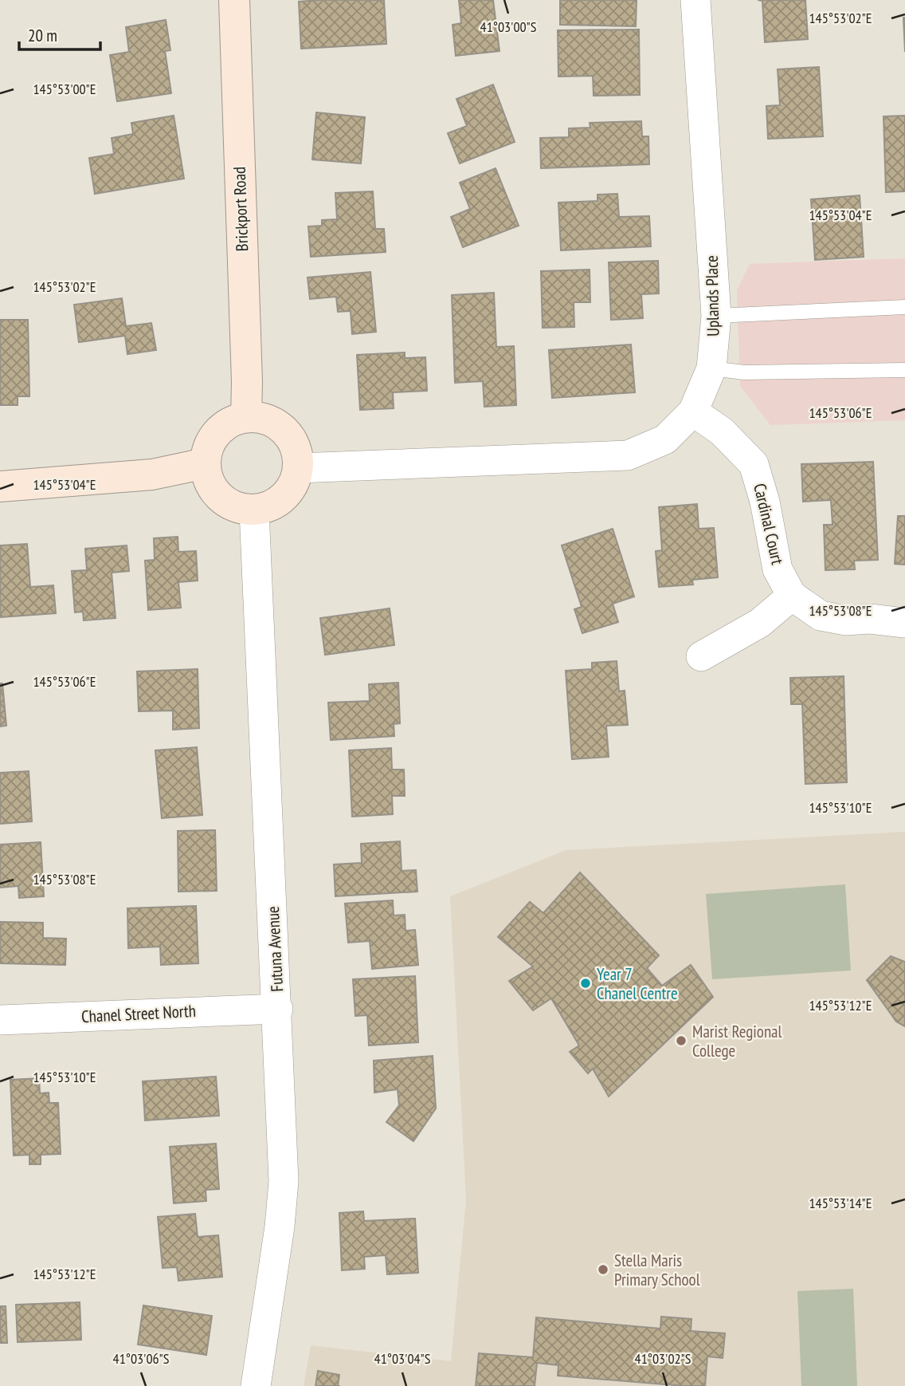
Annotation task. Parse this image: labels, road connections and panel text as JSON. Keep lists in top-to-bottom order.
{
  "streets": {
    "street": [
      "Brickport Road",
      "Uplands Place",
      "Cardinal Court",
      "Futuna Avenue",
      "Chanel Street North"
    ]
  },
  "crossings": [
    ["Brickport Road", "Uplands Place"],
    ["Brickport Road", "Futuna Avenue"],
    ["Uplands Place", "Cardinal Court"],
    ["Uplands Place", "Futuna Avenue"],
    ["Futuna Avenue", "Chanel Street North"]
  ],
  "places": ["Year 7 Chanel Centre", "Marist Regional College", "Stella Maris Primary School"],
  "scale_bar": "20 m",
  "coordinates": [
    "145°53'02\"E",
    "41°03'00\"S",
    "145°53'00\"E",
    "145°53'04\"E",
    "145°53'06\"E",
    "145°53'08\"E",
    "145°53'10\"E",
    "145°53'12\"E",
    "145°53'14\"E",
    "41°03'06\"S",
    "41°03'04\"S",
    "41°03'02\"S"
  ]
}
